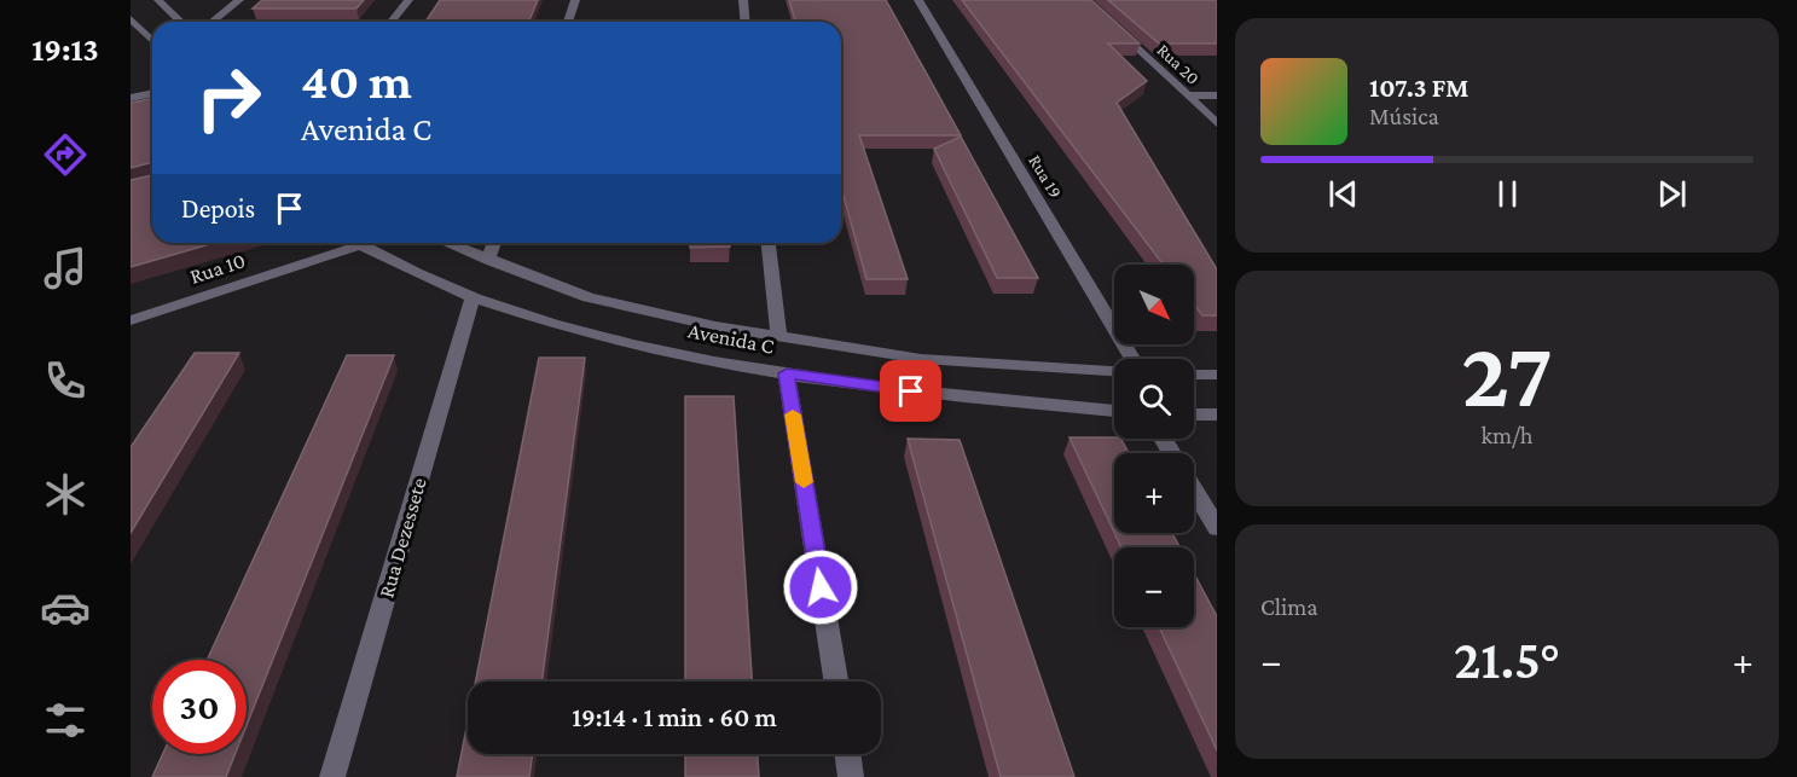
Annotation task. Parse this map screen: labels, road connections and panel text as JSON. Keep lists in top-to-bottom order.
{
  "streets": {
    "street": [
      "Rua 20",
      "Rua 19",
      "Rua 10",
      "Avenida C",
      "Rua Dezessete"
    ]
  },
  "crossings": [
    ["Avenida C", "Rua Dezessete"]
  ],
  "north": "bottom right",
  "page": {
    "tabs": "19:13",
    "turn": ["40 m", "Avenida C"],
    "song": ["107.3 FM", "Música"],
    "then": "Depois",
    "map_buttons": ["+", "−"],
    "tile": [
      ["27", "km/h"],
      "Clima"
    ],
    "heat": ["−", "21.5°", "+"],
    "limit": "30",
    "trip": "19:14 · 1 min · 60 m"
  }
}
